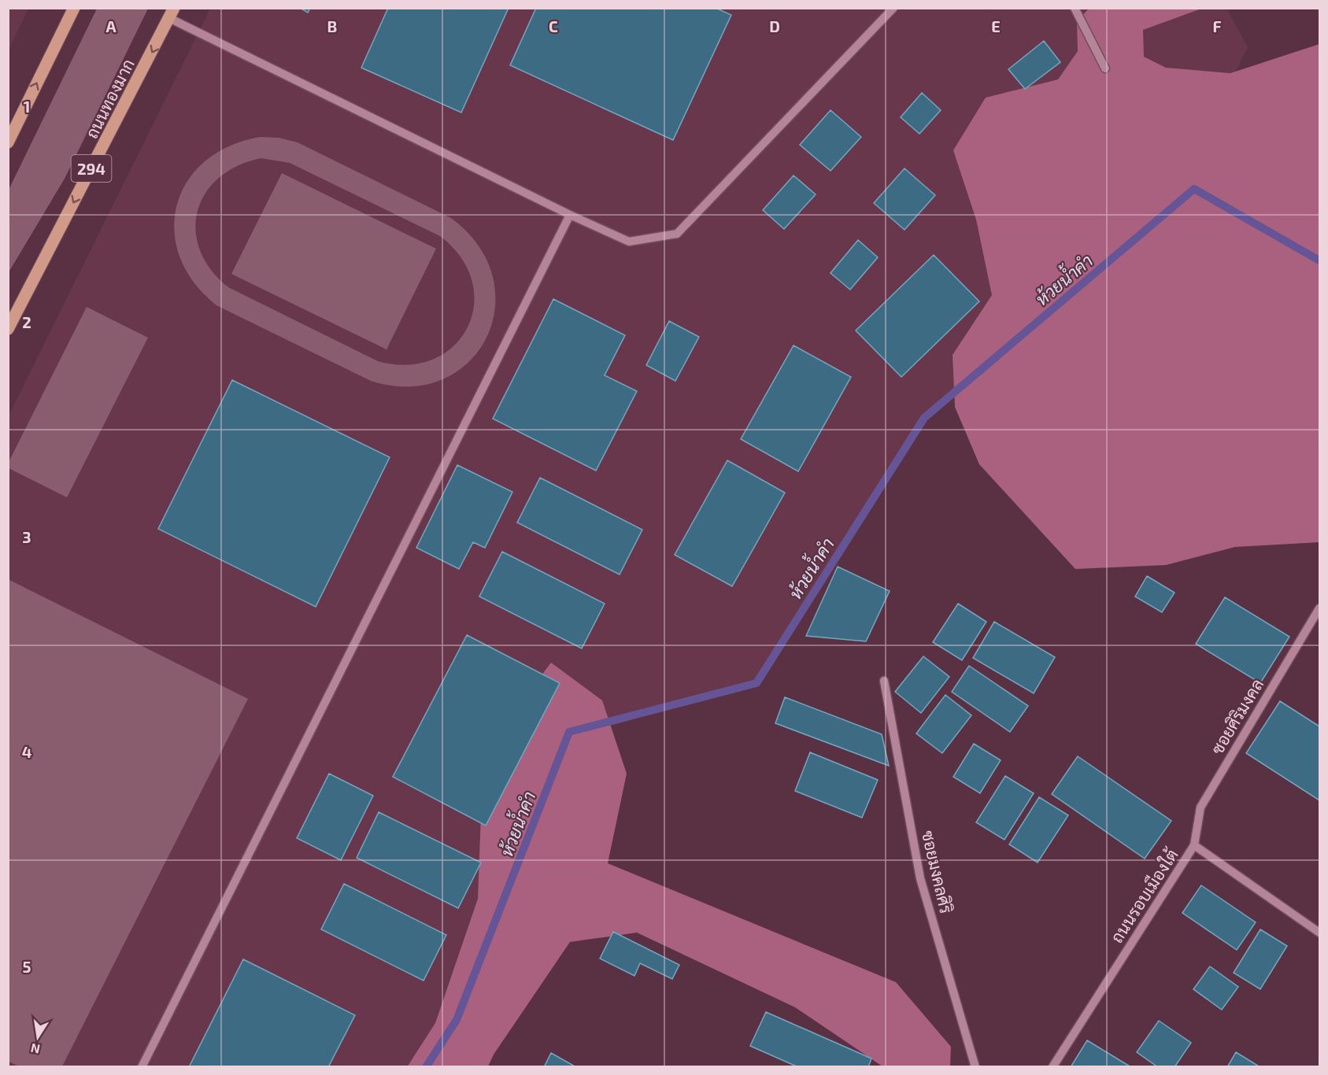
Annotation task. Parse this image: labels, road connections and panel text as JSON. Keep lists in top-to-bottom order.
{
  "streets": {
    "main road": ["ถนนทองมาก", "294"],
    "street": ["ซอยศิริมงคล", "ซอยมงคลศิริ", "ถนนรอบเมืองใต้"]
  },
  "crossings": [
    ["ซอยศิริมงคล", "ถนนรอบเมืองใต้"]
  ],
  "water": ["ห้วยน้ำคำ"],
  "north": "bottom",
  "grid": {
    "columns": [
      "A",
      "B",
      "C",
      "D",
      "E",
      "F"
    ],
    "rows": [
      "1",
      "2",
      "3",
      "4",
      "5"
    ]
  }
}
